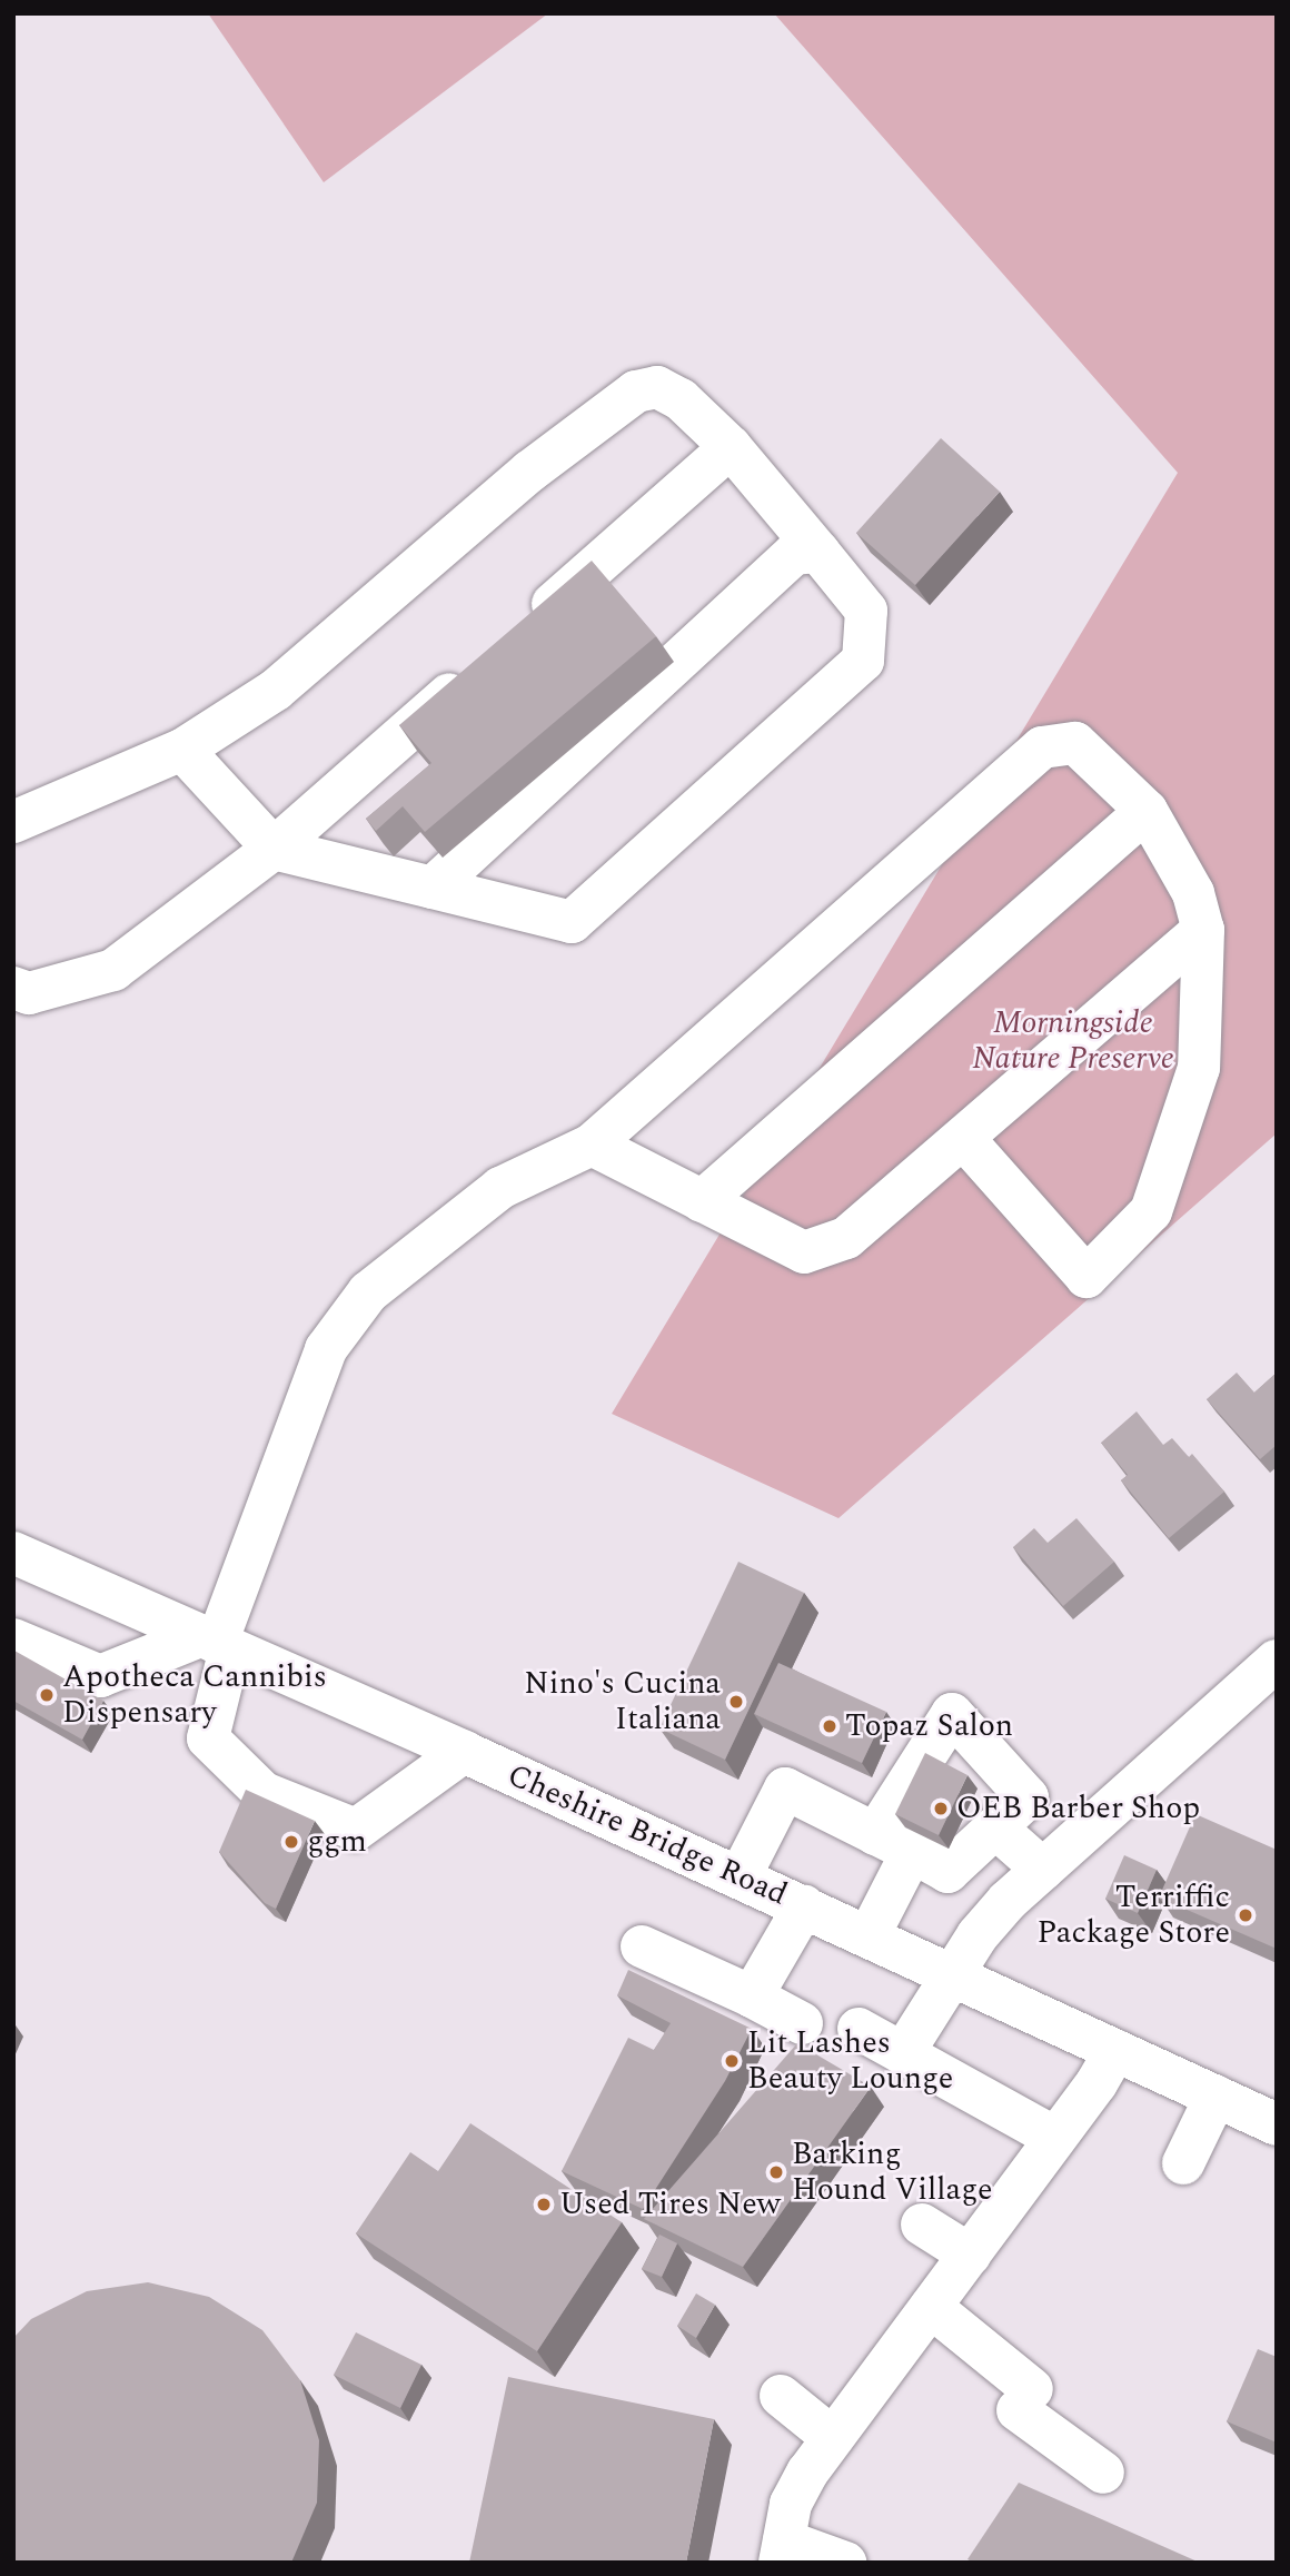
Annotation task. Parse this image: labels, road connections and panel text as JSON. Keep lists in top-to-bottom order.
{
  "streets": {
    "main road": ["Cheshire Bridge Road"]
  },
  "parks": ["Morningside Nature Preserve"],
  "places": [
    "Apotheca Cannibis Dispensary",
    "Nino's Cucina Italiana",
    "Topaz Salon",
    "OEB Barber Shop",
    "ggm",
    "Terriffic Package Store",
    "Lit Lashes Beauty Lounge",
    "Barking Hound Village",
    "Used Tires New"
  ]
}
